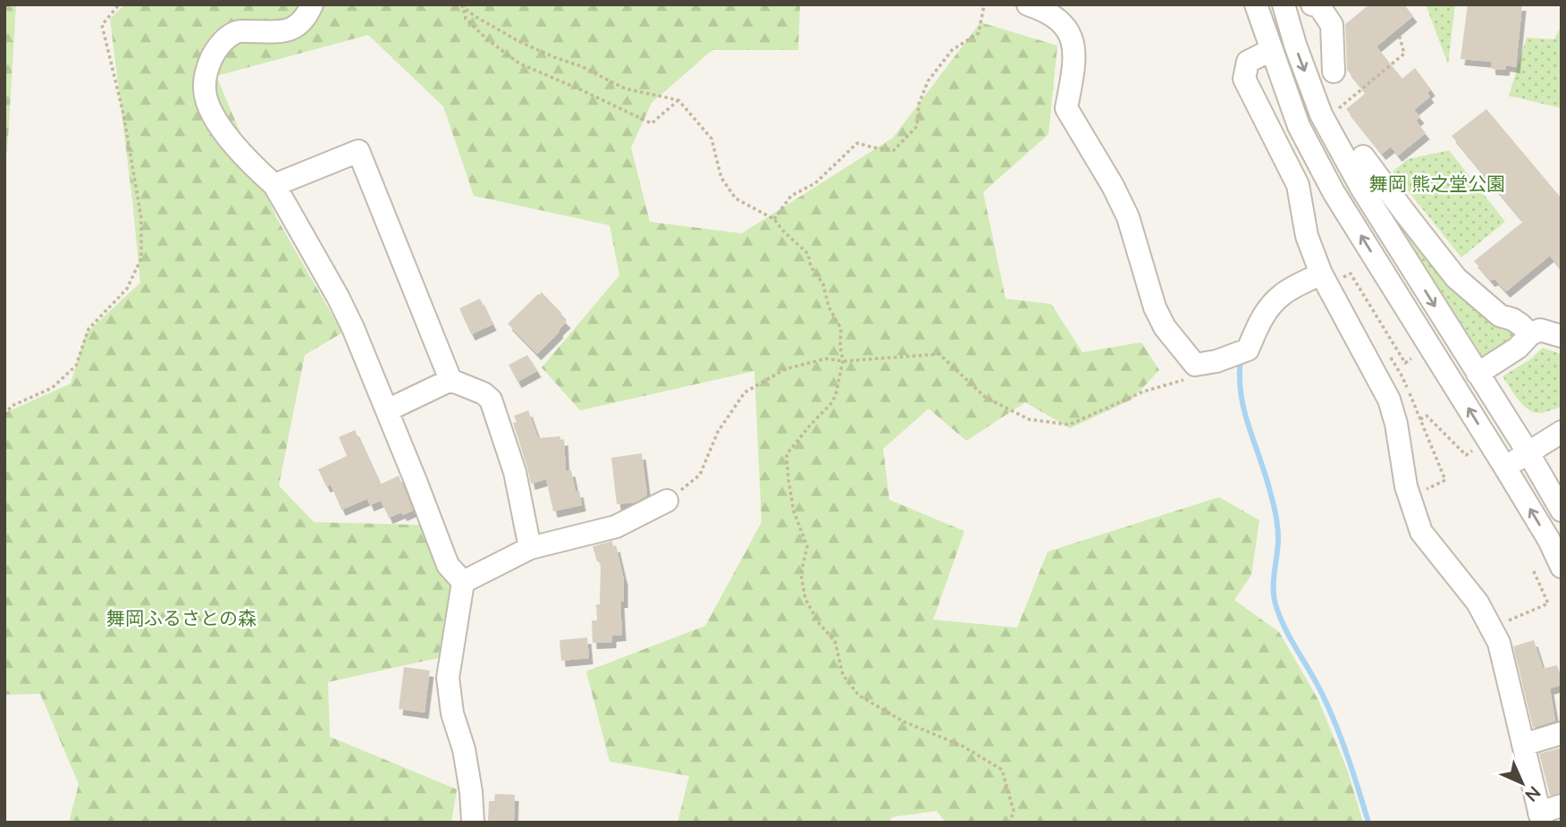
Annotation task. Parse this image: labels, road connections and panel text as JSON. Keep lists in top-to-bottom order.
{
  "parks": ["舞岡 熊之堂公園", "舞岡ふるさとの森"],
  "north": "bottom right"
}
